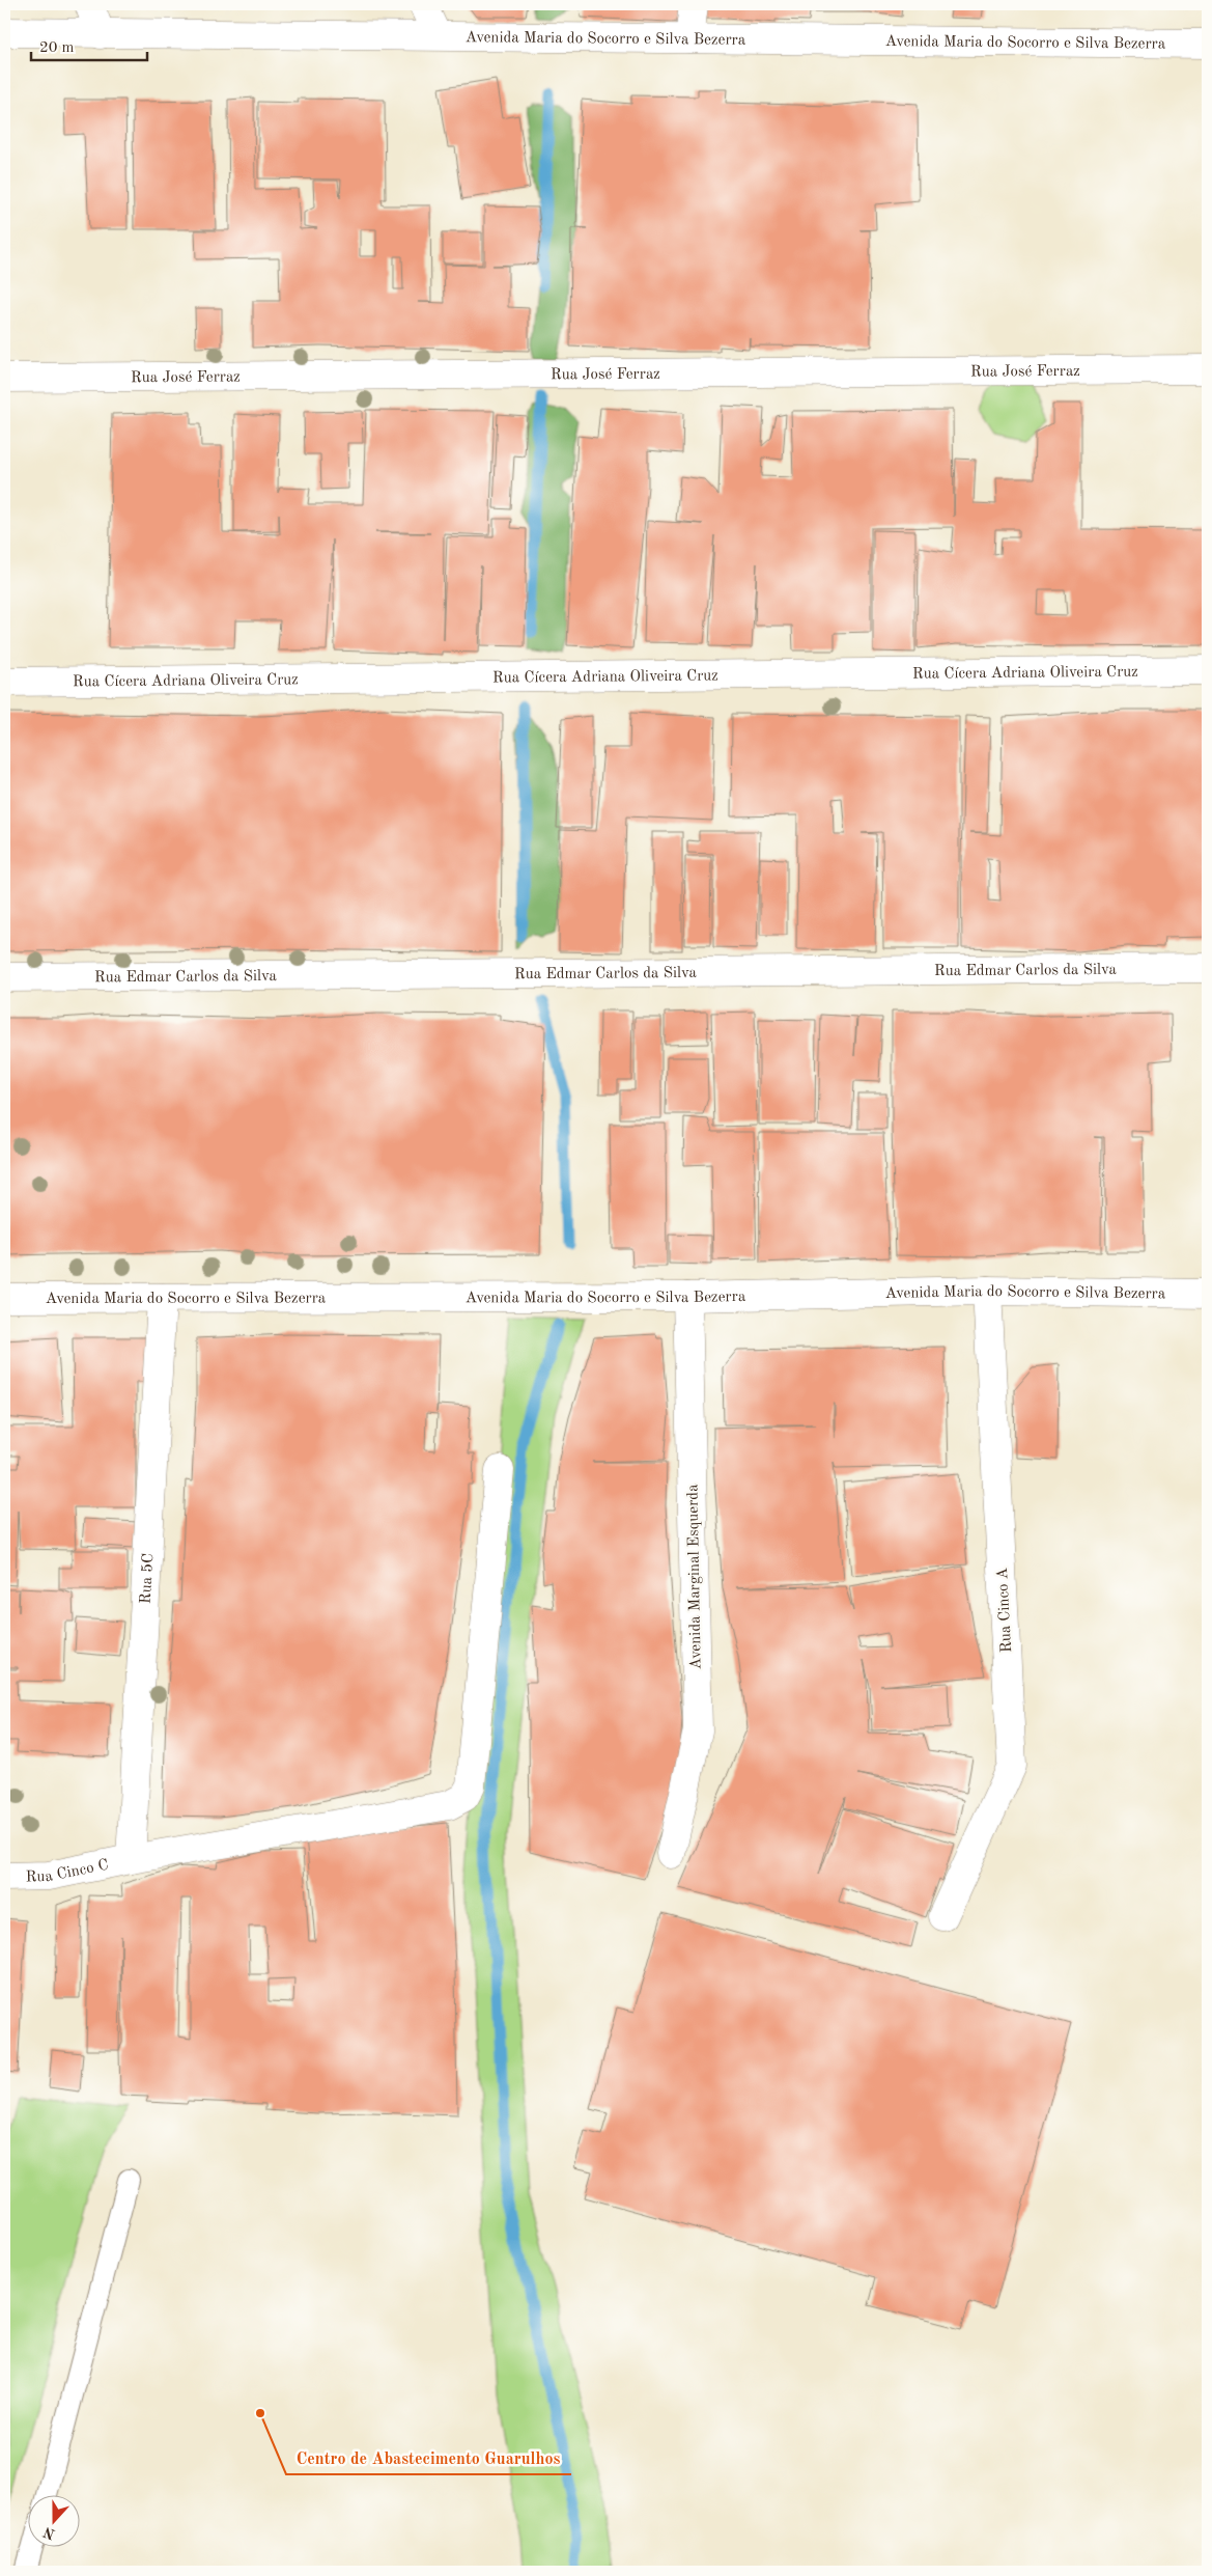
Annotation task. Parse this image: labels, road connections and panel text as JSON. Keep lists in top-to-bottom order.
{
  "streets": {
    "street": [
      "Avenida Maria do Socorro e Silva Bezerra",
      "Rua José Ferraz",
      "Rua Cícera Adriana Oliveira Cruz",
      "Rua Edmar Carlos da Silva",
      "Avenida Marginal Esquerda",
      "Rua 5C",
      "Rua Cinco A",
      "Rua Cinco C"
    ]
  },
  "crossings": [
    ["Avenida Maria do Socorro e Silva Bezerra", "Avenida Marginal Esquerda"],
    ["Avenida Maria do Socorro e Silva Bezerra", "Rua 5C"],
    ["Avenida Maria do Socorro e Silva Bezerra", "Rua Cinco A"],
    ["Rua 5C", "Rua Cinco C"]
  ],
  "places": ["Centro de Abastecimento Guarulhos"],
  "scale_bar": "20 m",
  "north": "bottom"
}
